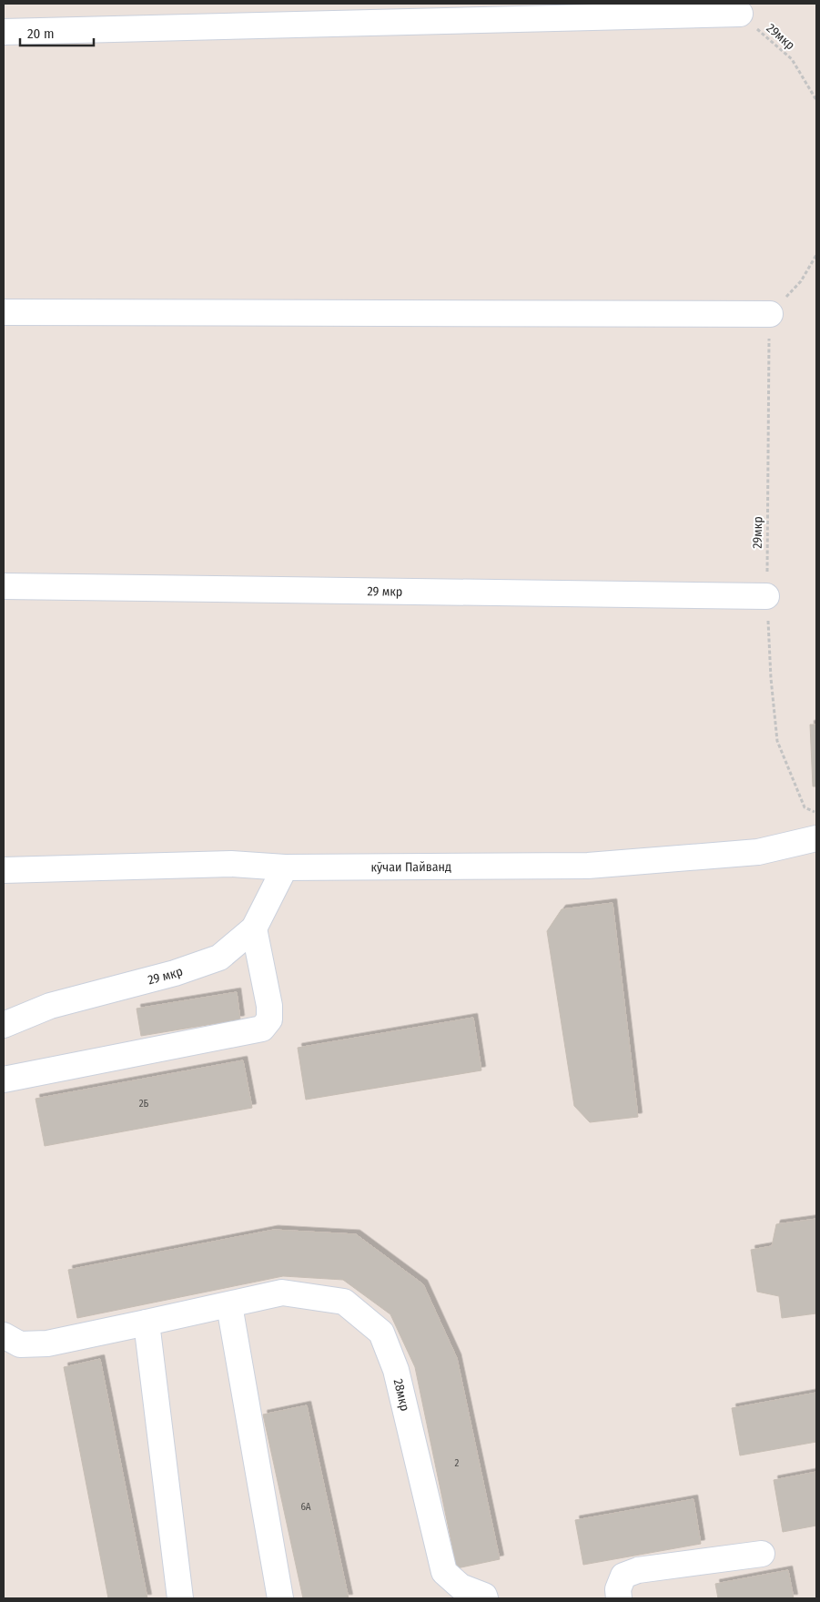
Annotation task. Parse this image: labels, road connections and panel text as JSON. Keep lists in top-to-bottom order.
{
  "streets": {
    "street": ["29 мкр", "кӯчаи Пайванд", "28мкр"],
    "path": ["29мкр"]
  },
  "crossings": [
    ["29мкр", "29 мкр"],
    ["29 мкр", "кӯчаи Пайванд"]
  ],
  "house_numbers": ["2Б", "2", "6А"],
  "scale_bar": "20 m"
}
